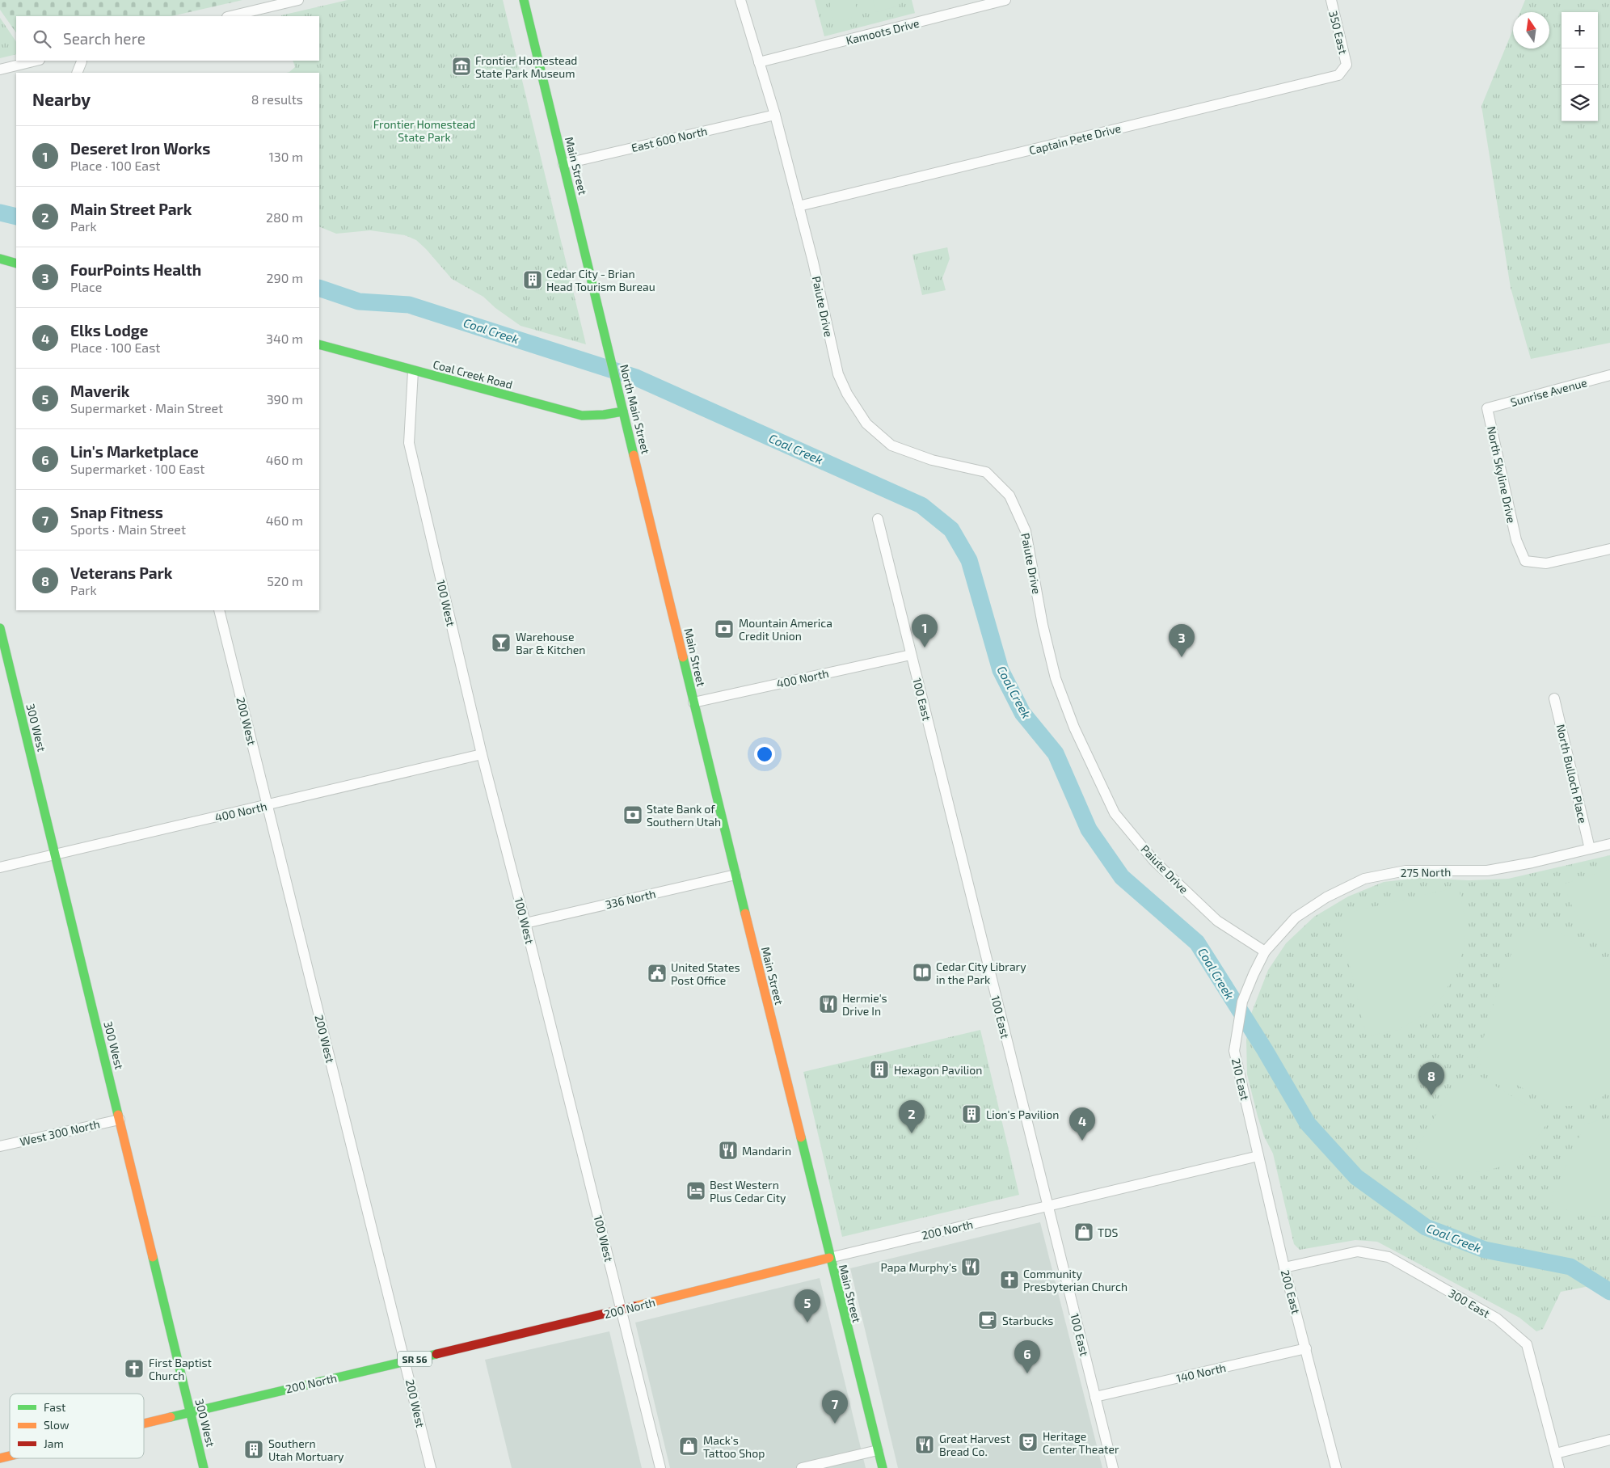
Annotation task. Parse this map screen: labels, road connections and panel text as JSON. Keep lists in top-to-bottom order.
{
  "streets": {
    "main road": [
      "Main Street",
      "Coal Creek Road",
      "North Main Street",
      "300 West",
      "200 North",
      "SR 56"
    ],
    "street": [
      "Kamoots Drive",
      "350 East",
      "East 600 North",
      "Captain Pete Drive",
      "Paiute Drive",
      "Sunrise Avenue",
      "North Skyline Drive",
      "100 West",
      "400 North",
      "100 East",
      "200 West",
      "North Bulloch Place",
      "275 North",
      "336 North",
      "210 East",
      "West 300 North",
      "200 East",
      "300 East",
      "140 North"
    ]
  },
  "crossings": [
    ["Kamoots Drive", "Paiute Drive"],
    ["350 East", "Captain Pete Drive"],
    ["East 600 North", "Main Street"],
    ["East 600 North", "Paiute Drive"],
    ["Captain Pete Drive", "Paiute Drive"],
    ["Main Street", "North Main Street"],
    ["Main Street", "400 North"],
    ["Main Street", "336 North"],
    ["Main Street", "200 North"],
    ["Paiute Drive", "275 North"],
    ["Paiute Drive", "210 East"],
    ["Coal Creek Road", "North Main Street"],
    ["Coal Creek Road", "100 West"],
    ["Sunrise Avenue", "North Skyline Drive"],
    ["100 West", "400 North"],
    ["100 West", "336 North"],
    ["100 West", "200 North"],
    ["400 North", "100 East"],
    ["400 North", "200 West"],
    ["400 North", "300 West"],
    ["100 East", "200 North"],
    ["100 East", "140 North"],
    ["200 West", "200 North"],
    ["300 West", "West 300 North"],
    ["300 West", "200 North"],
    ["North Bulloch Place", "275 North"],
    ["275 North", "210 East"],
    ["210 East", "200 East"],
    ["200 North", "200 East"],
    ["200 East", "300 East"],
    ["200 East", "140 North"]
  ],
  "water": ["Coal Creek"],
  "parks": ["Frontier Homestead State Park"],
  "places": {
    "museum": ["Frontier Homestead State Park Museum"],
    "building": [
      "Cedar City - Brian Head Tourism Bureau",
      "Hexagon Pavilion",
      "Lion's Pavilion",
      "Southern Utah Mortuary"
    ],
    "bank": ["Mountain America Credit Union", "State Bank of Southern Utah"],
    "bar": ["Warehouse Bar & Kitchen"],
    "library": ["Cedar City Library in the Park"],
    "public building": ["United States Post Office"],
    "restaurant": [
      "Hermie's Drive In",
      "Mandarin",
      "Papa Murphy's",
      "Great Harvest Bread Co."
    ],
    "hotel": ["Best Western Plus Cedar City"],
    "shop": ["TDS", "Mack's Tattoo Shop"],
    "church": ["Community Presbyterian Church", "First Baptist Church"],
    "cafe": ["Starbucks"],
    "theatre": ["Heritage Center Theater"]
  },
  "legend": ["Fast", "Slow", "Jam"],
  "north": "top",
  "page": {
    "map_buttons": ["+", "−"],
    "search": "Search here",
    "heading": ["Nearby", "8 results"],
    "list": [
      {
        "mark": "1",
        "name": "Deseret Iron Works",
        "note": "Place · 100 East",
        "value": "130 m"
      },
      {
        "mark": "2",
        "name": "Main Street Park",
        "note": "Park",
        "value": "280 m"
      },
      {
        "mark": "3",
        "name": "FourPoints Health",
        "note": "Place",
        "value": "290 m"
      },
      {
        "mark": "4",
        "name": "Elks Lodge",
        "note": "Place · 100 East",
        "value": "340 m"
      },
      {
        "mark": "5",
        "name": "Maverik",
        "note": "Supermarket · Main Street",
        "value": "390 m"
      },
      {
        "mark": "6",
        "name": "Lin's Marketplace",
        "note": "Supermarket · 100 East",
        "value": "460 m"
      },
      {
        "mark": "7",
        "name": "Snap Fitness",
        "note": "Sports · Main Street",
        "value": "460 m"
      },
      {
        "mark": "8",
        "name": "Veterans Park",
        "note": "Park",
        "value": "520 m"
      }
    ],
    "pins": [
      "1",
      "3",
      "8",
      "2",
      "4",
      "5",
      "6",
      "7"
    ]
  }
}
